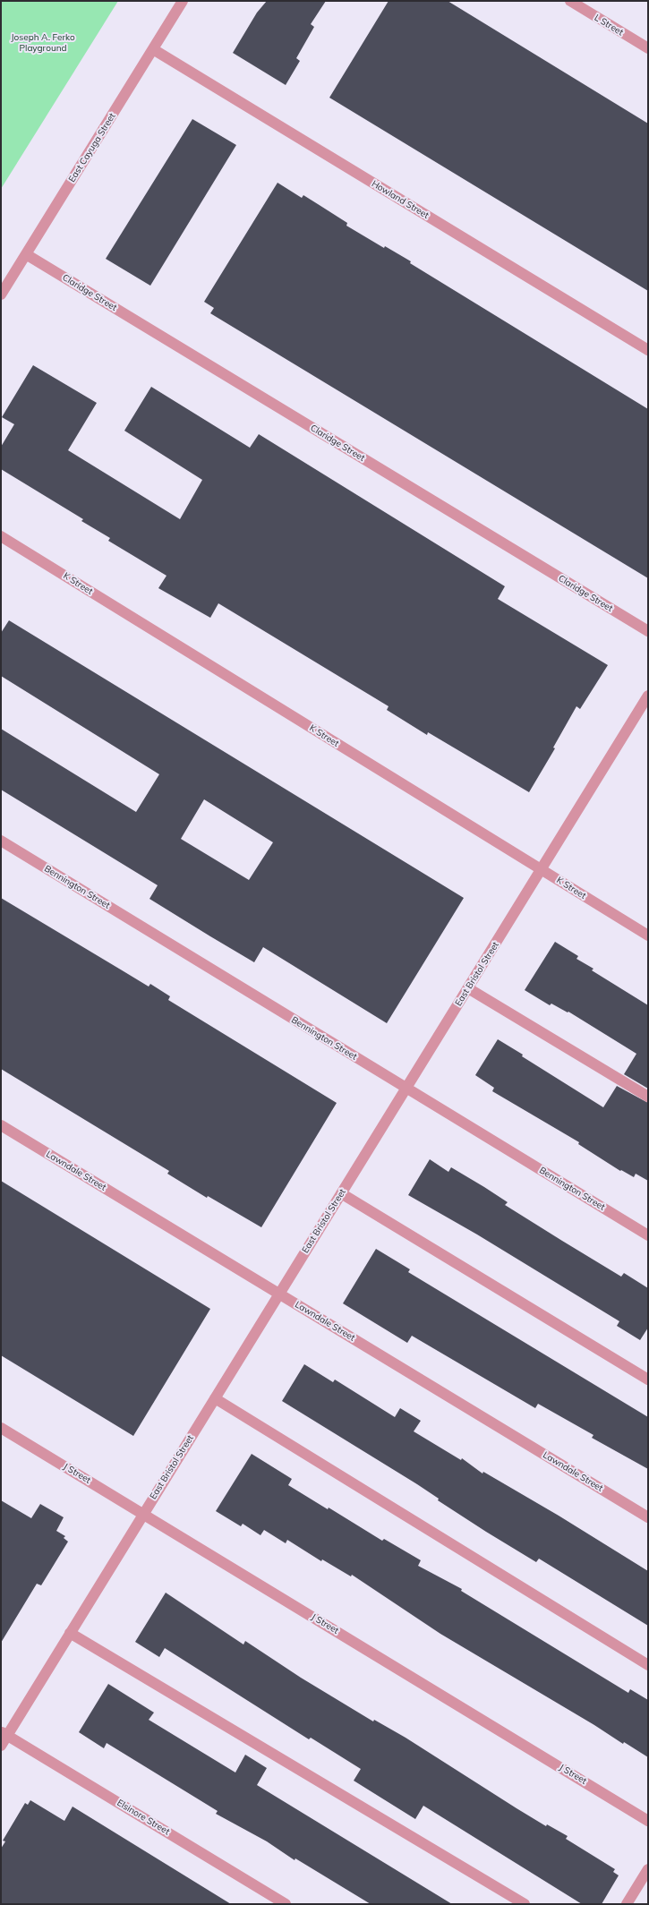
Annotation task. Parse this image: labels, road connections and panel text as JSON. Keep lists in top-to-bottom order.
{
  "streets": {
    "street": [
      "L Street",
      "East Cayuga Street",
      "Howland Street",
      "Claridge Street",
      "K Street",
      "Bennington Street",
      "East Bristol Street",
      "Lawndale Street",
      "J Street",
      "Elsinore Street"
    ]
  },
  "crossings": [
    ["East Cayuga Street", "Howland Street"],
    ["East Cayuga Street", "Claridge Street"],
    ["K Street", "East Bristol Street"],
    ["Bennington Street", "East Bristol Street"],
    ["East Bristol Street", "Lawndale Street"],
    ["East Bristol Street", "J Street"],
    ["East Bristol Street", "Elsinore Street"]
  ],
  "parks": ["Joseph A. Ferko Playground"]
}
